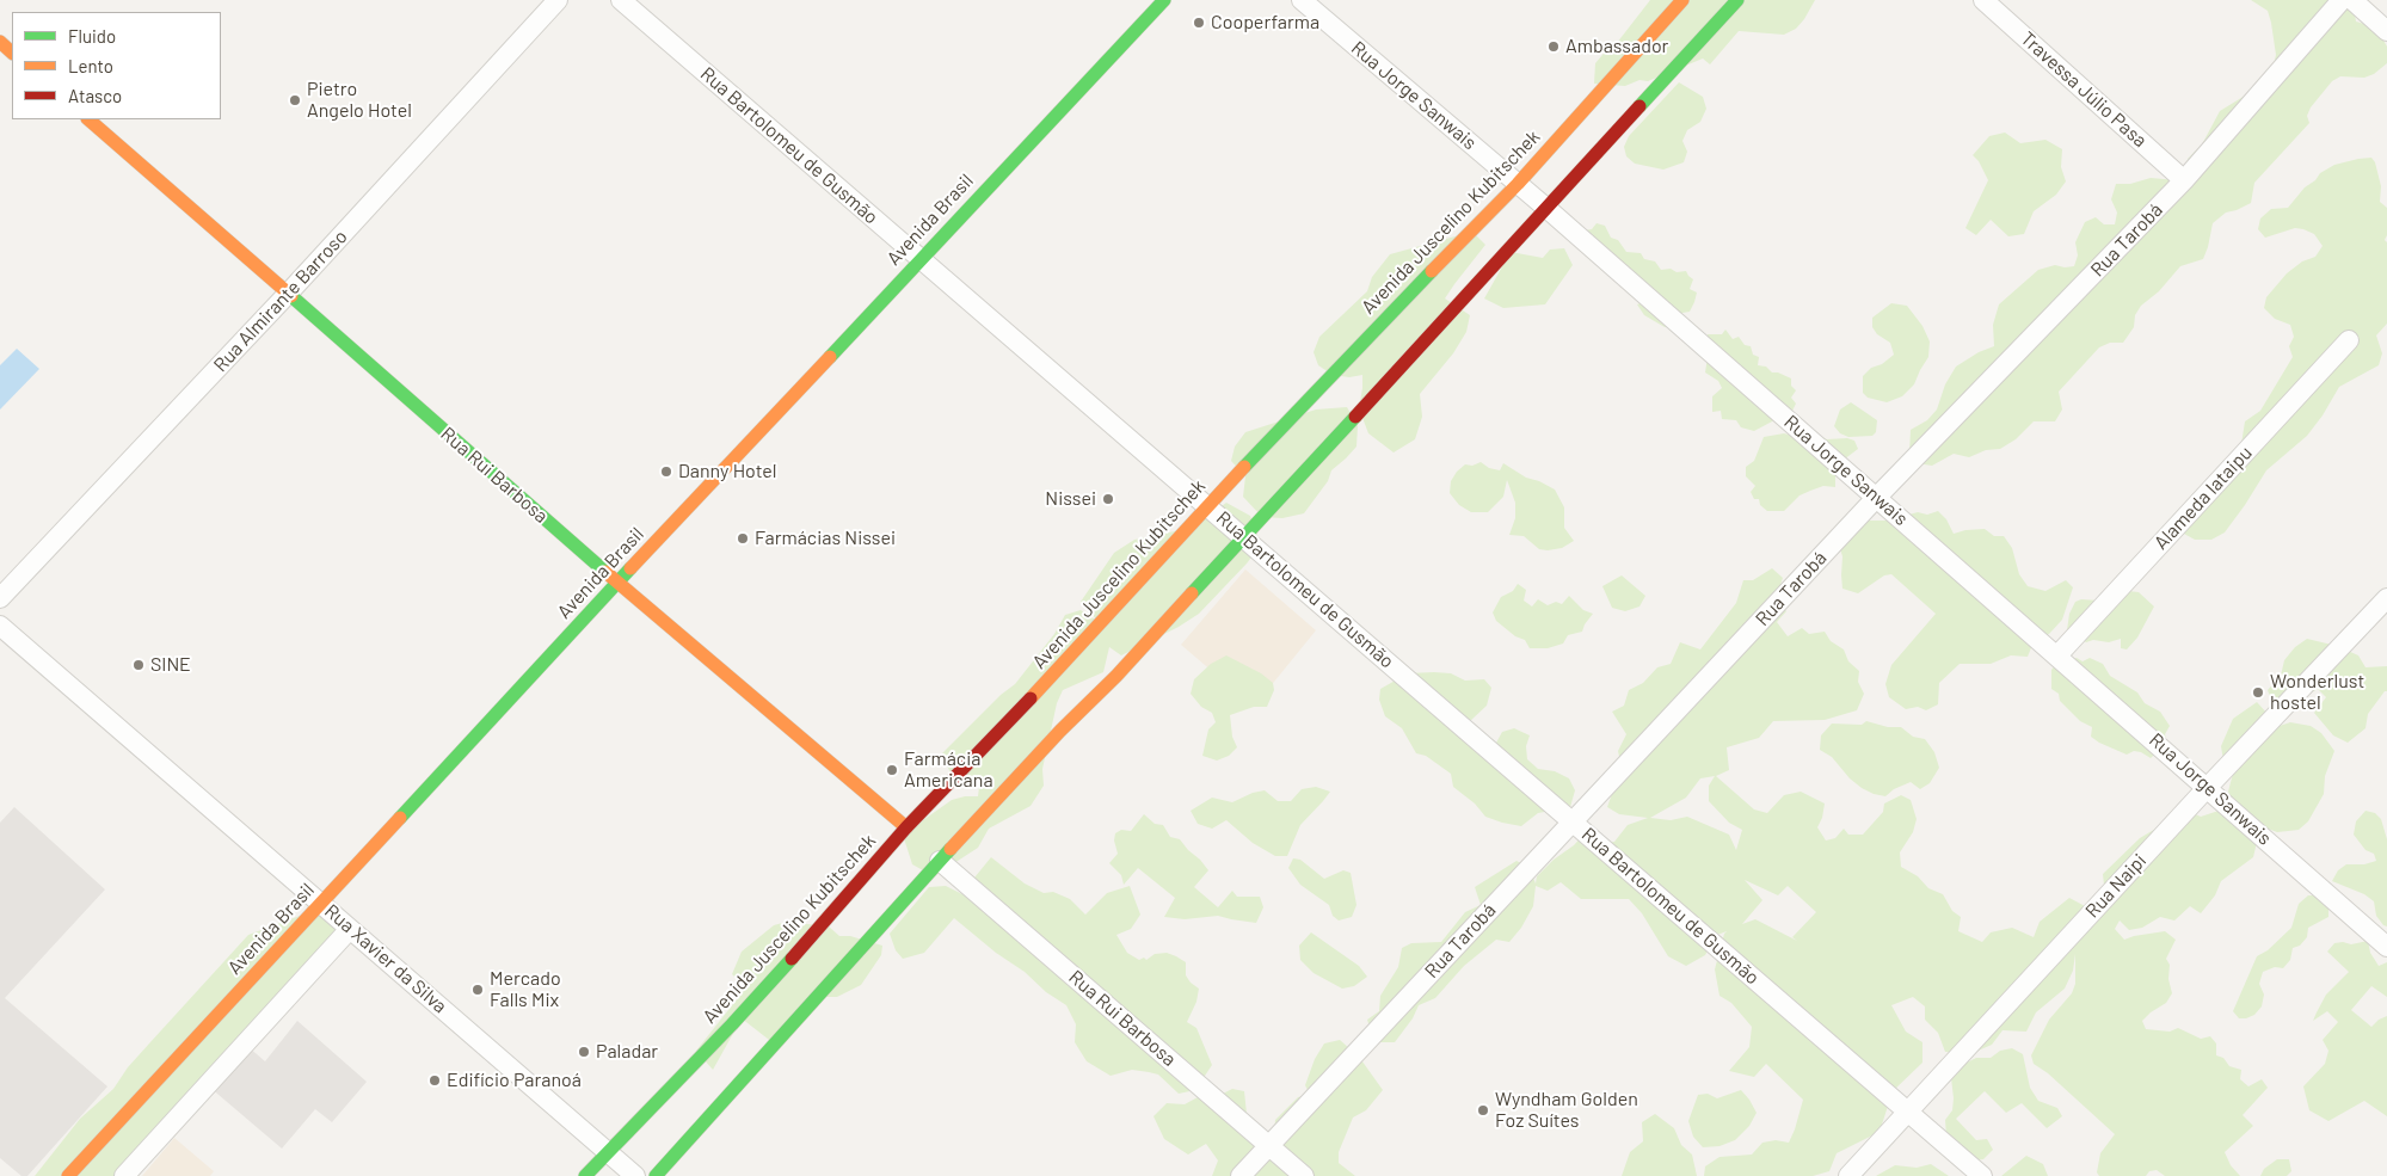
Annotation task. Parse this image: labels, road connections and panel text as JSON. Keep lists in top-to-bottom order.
{
  "streets": {
    "main road": ["Avenida Brasil", "Avenida Juscelino Kubitschek", "Rua Rui Barbosa"],
    "street": [
      "Travessa Júlio Pasa",
      "Rua Jorge Sanwais",
      "Rua Bartolomeu de Gusmão",
      "Rua Tarobá",
      "Rua Almirante Barroso",
      "Alameda Iataipu",
      "Rua Naipi",
      "Rua Xavier da Silva"
    ]
  },
  "crossings": [
    ["Travessa Júlio Pasa", "Rua Tarobá"],
    ["Rua Jorge Sanwais", "Avenida Juscelino Kubitschek"],
    ["Rua Jorge Sanwais", "Rua Tarobá"],
    ["Rua Jorge Sanwais", "Alameda Iataipu"],
    ["Rua Jorge Sanwais", "Rua Naipi"],
    ["Rua Bartolomeu de Gusmão", "Avenida Brasil"],
    ["Rua Bartolomeu de Gusmão", "Avenida Juscelino Kubitschek"],
    ["Rua Bartolomeu de Gusmão", "Rua Tarobá"],
    ["Rua Bartolomeu de Gusmão", "Rua Naipi"],
    ["Avenida Brasil", "Rua Rui Barbosa"],
    ["Avenida Brasil", "Rua Xavier da Silva"],
    ["Avenida Juscelino Kubitschek", "Rua Rui Barbosa"],
    ["Avenida Juscelino Kubitschek", "Rua Xavier da Silva"],
    ["Rua Tarobá", "Rua Rui Barbosa"],
    ["Rua Almirante Barroso", "Rua Rui Barbosa"]
  ],
  "places": [
    "Cooperfarma",
    "Ambassador",
    "Pietro Angelo Hotel",
    "Danny Hotel",
    "Nissei",
    "Farmácias Nissei",
    "SINE",
    "Wonderlust hostel",
    "Farmácia Americana",
    "Mercado Falls Mix",
    "Paladar",
    "Edifício Paranoá",
    "Wyndham Golden Foz Suítes"
  ],
  "legend": ["Fluido", "Lento", "Atasco"]
}
